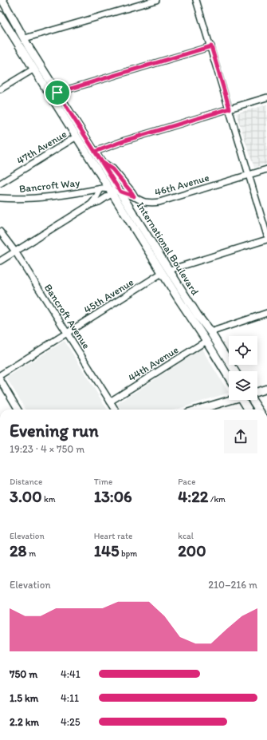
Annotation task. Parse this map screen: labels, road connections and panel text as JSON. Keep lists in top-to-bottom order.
{
  "streets": {
    "main road": ["International Boulevard"],
    "street": [
      "47th Avenue",
      "46th Avenue",
      "Bancroft Way",
      "45th Avenue",
      "Bancroft Avenue",
      "44th Avenue"
    ]
  },
  "crossings": [
    ["47th Avenue", "International Boulevard"],
    ["46th Avenue", "Bancroft Way"],
    ["46th Avenue", "International Boulevard"],
    ["International Boulevard", "45th Avenue"],
    ["International Boulevard", "44th Avenue"],
    ["45th Avenue", "Bancroft Avenue"],
    ["Bancroft Avenue", "44th Avenue"]
  ],
  "page": {
    "heading": ["Evening run", "19:23 · 4 × 750 m"],
    "stats": [
      ["Distance", "3.00 km"],
      ["Time", "13:06"],
      ["Pace", "4:22 /km"],
      ["Elevation", "28 m"],
      ["Heart rate", "145 bpm"],
      ["kcal", "200"]
    ],
    "chart": ["Elevation", "210–216 m"],
    "list": [
      {
        "name": "750 m",
        "note": "4:41"
      },
      {
        "name": "1.5 km",
        "note": "4:11"
      },
      {
        "name": "2.2 km",
        "note": "4:25"
      }
    ]
  }
}
